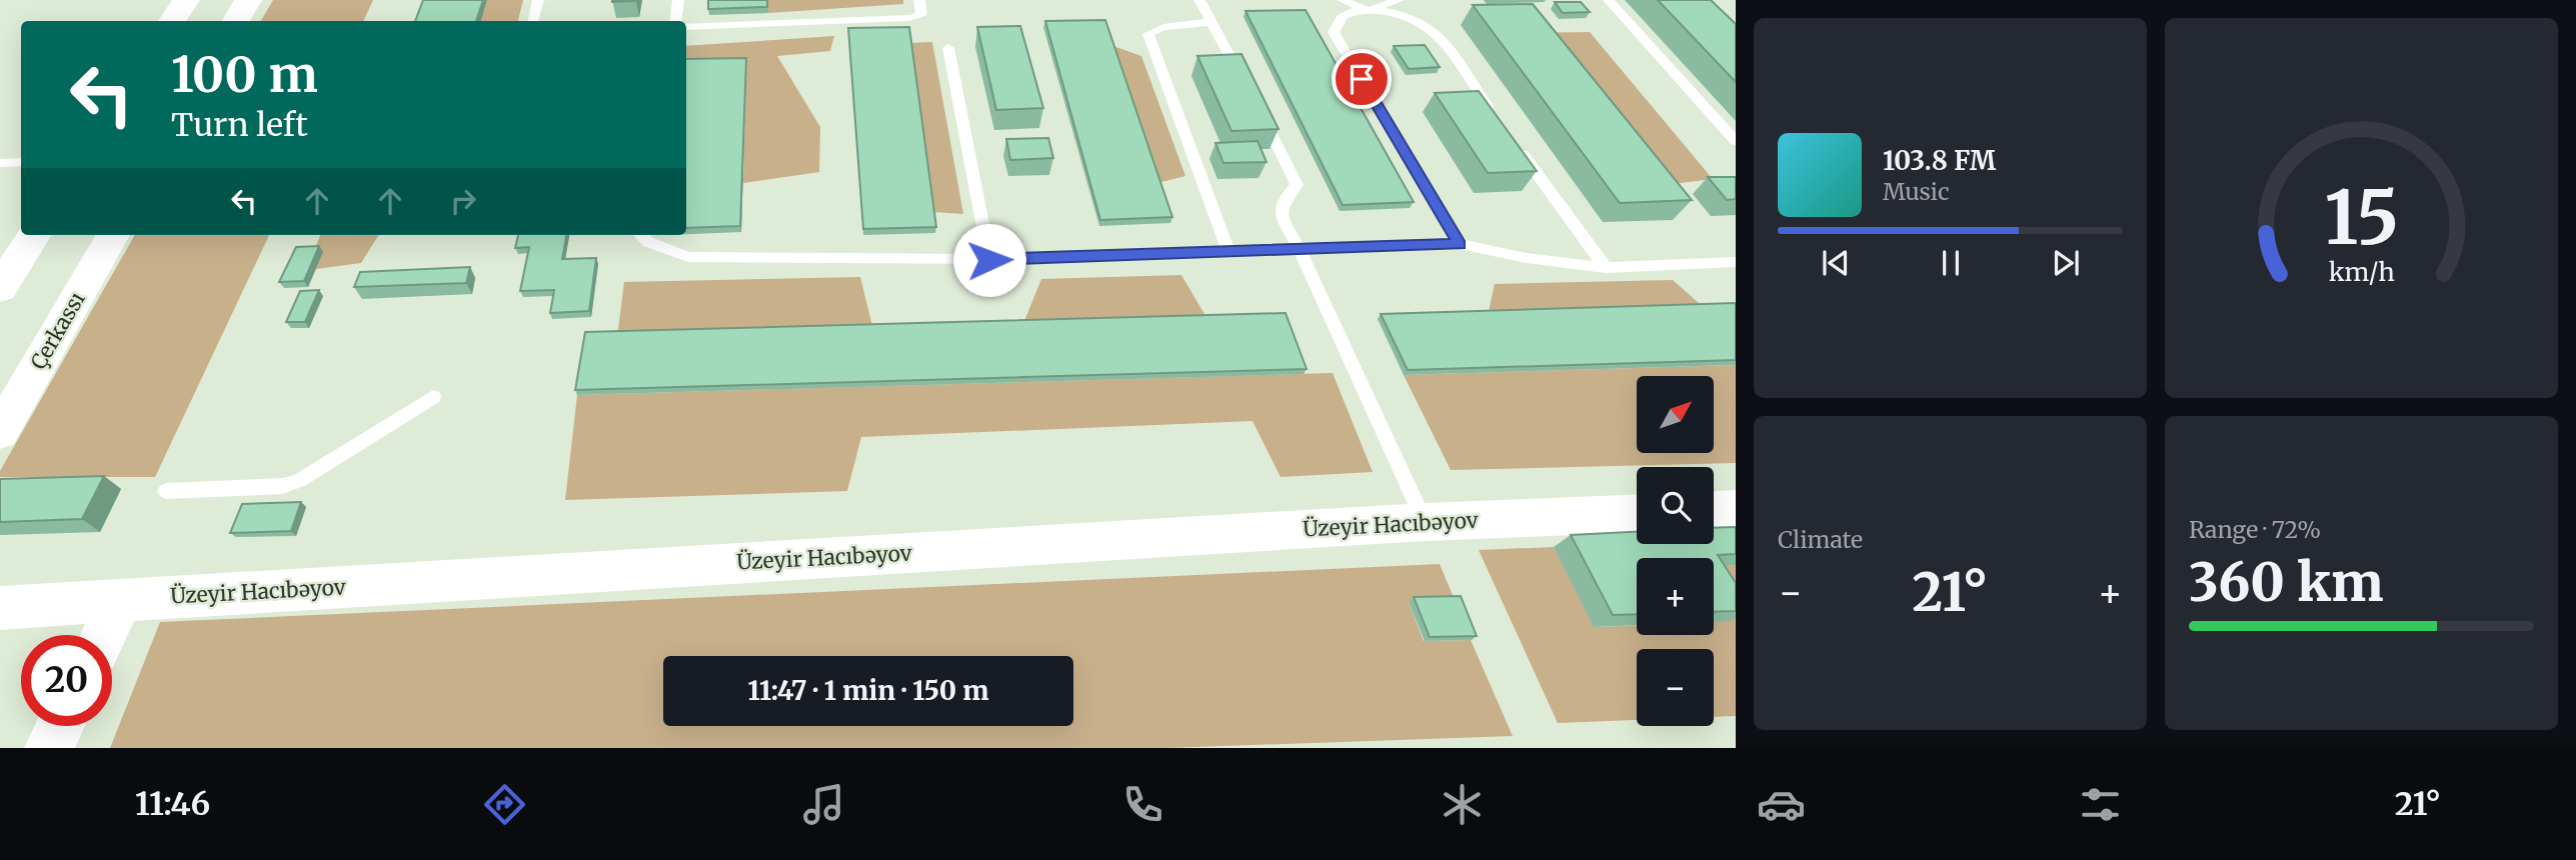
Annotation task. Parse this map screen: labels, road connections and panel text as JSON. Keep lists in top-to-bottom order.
{
  "streets": {
    "street": ["Çerkassı", "Üzeyir Hacıbəyov"]
  },
  "north": "top right",
  "page": {
    "turn": ["100 m", "Turn left"],
    "song": ["103.8 FM", "Music"],
    "map_buttons": ["+", "−"],
    "tile": [
      "Climate",
      ["Range · 72%", "360 km"]
    ],
    "heat": ["−", "21°", "+"],
    "limit": "20",
    "trip": "11:47 · 1 min · 150 m",
    "tabs": ["11:46", "21°"],
    "gauge": ["15", "km/h"]
  }
}
